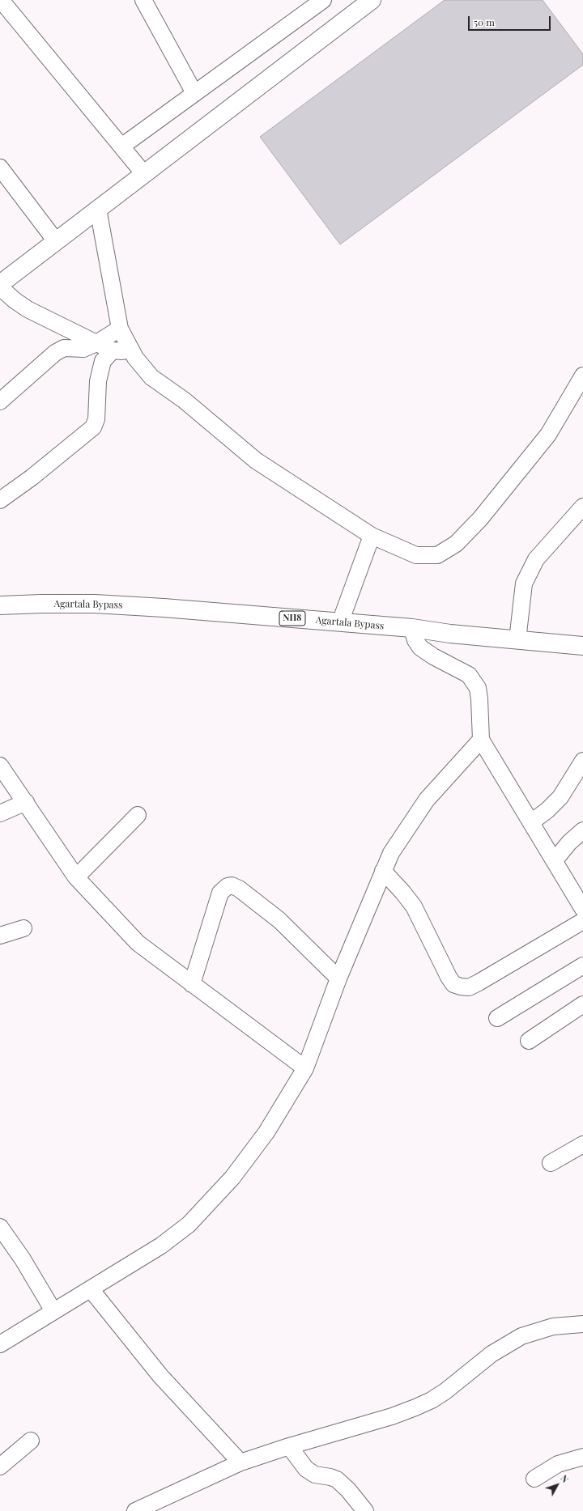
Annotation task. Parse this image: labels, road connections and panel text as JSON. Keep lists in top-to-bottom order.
{
  "streets": {
    "main road": ["Agartala Bypass", "NH8"]
  },
  "scale_bar": "50 m",
  "north": "top right"
}
